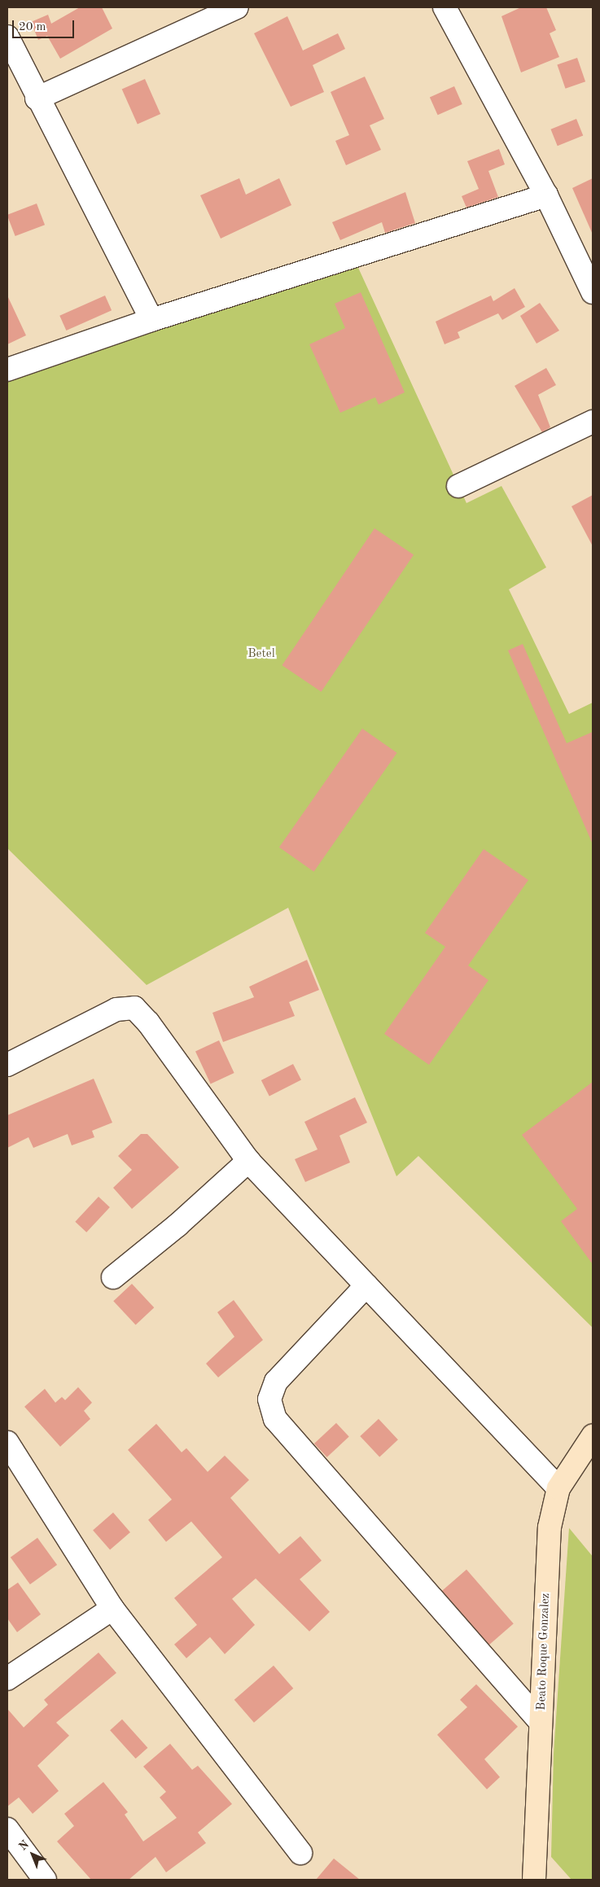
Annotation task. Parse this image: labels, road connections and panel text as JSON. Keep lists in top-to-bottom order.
{
  "streets": {
    "street": ["Beato Roque Gonzalez"]
  },
  "parks": ["Betel"],
  "scale_bar": "20 m",
  "north": "top left"
}
